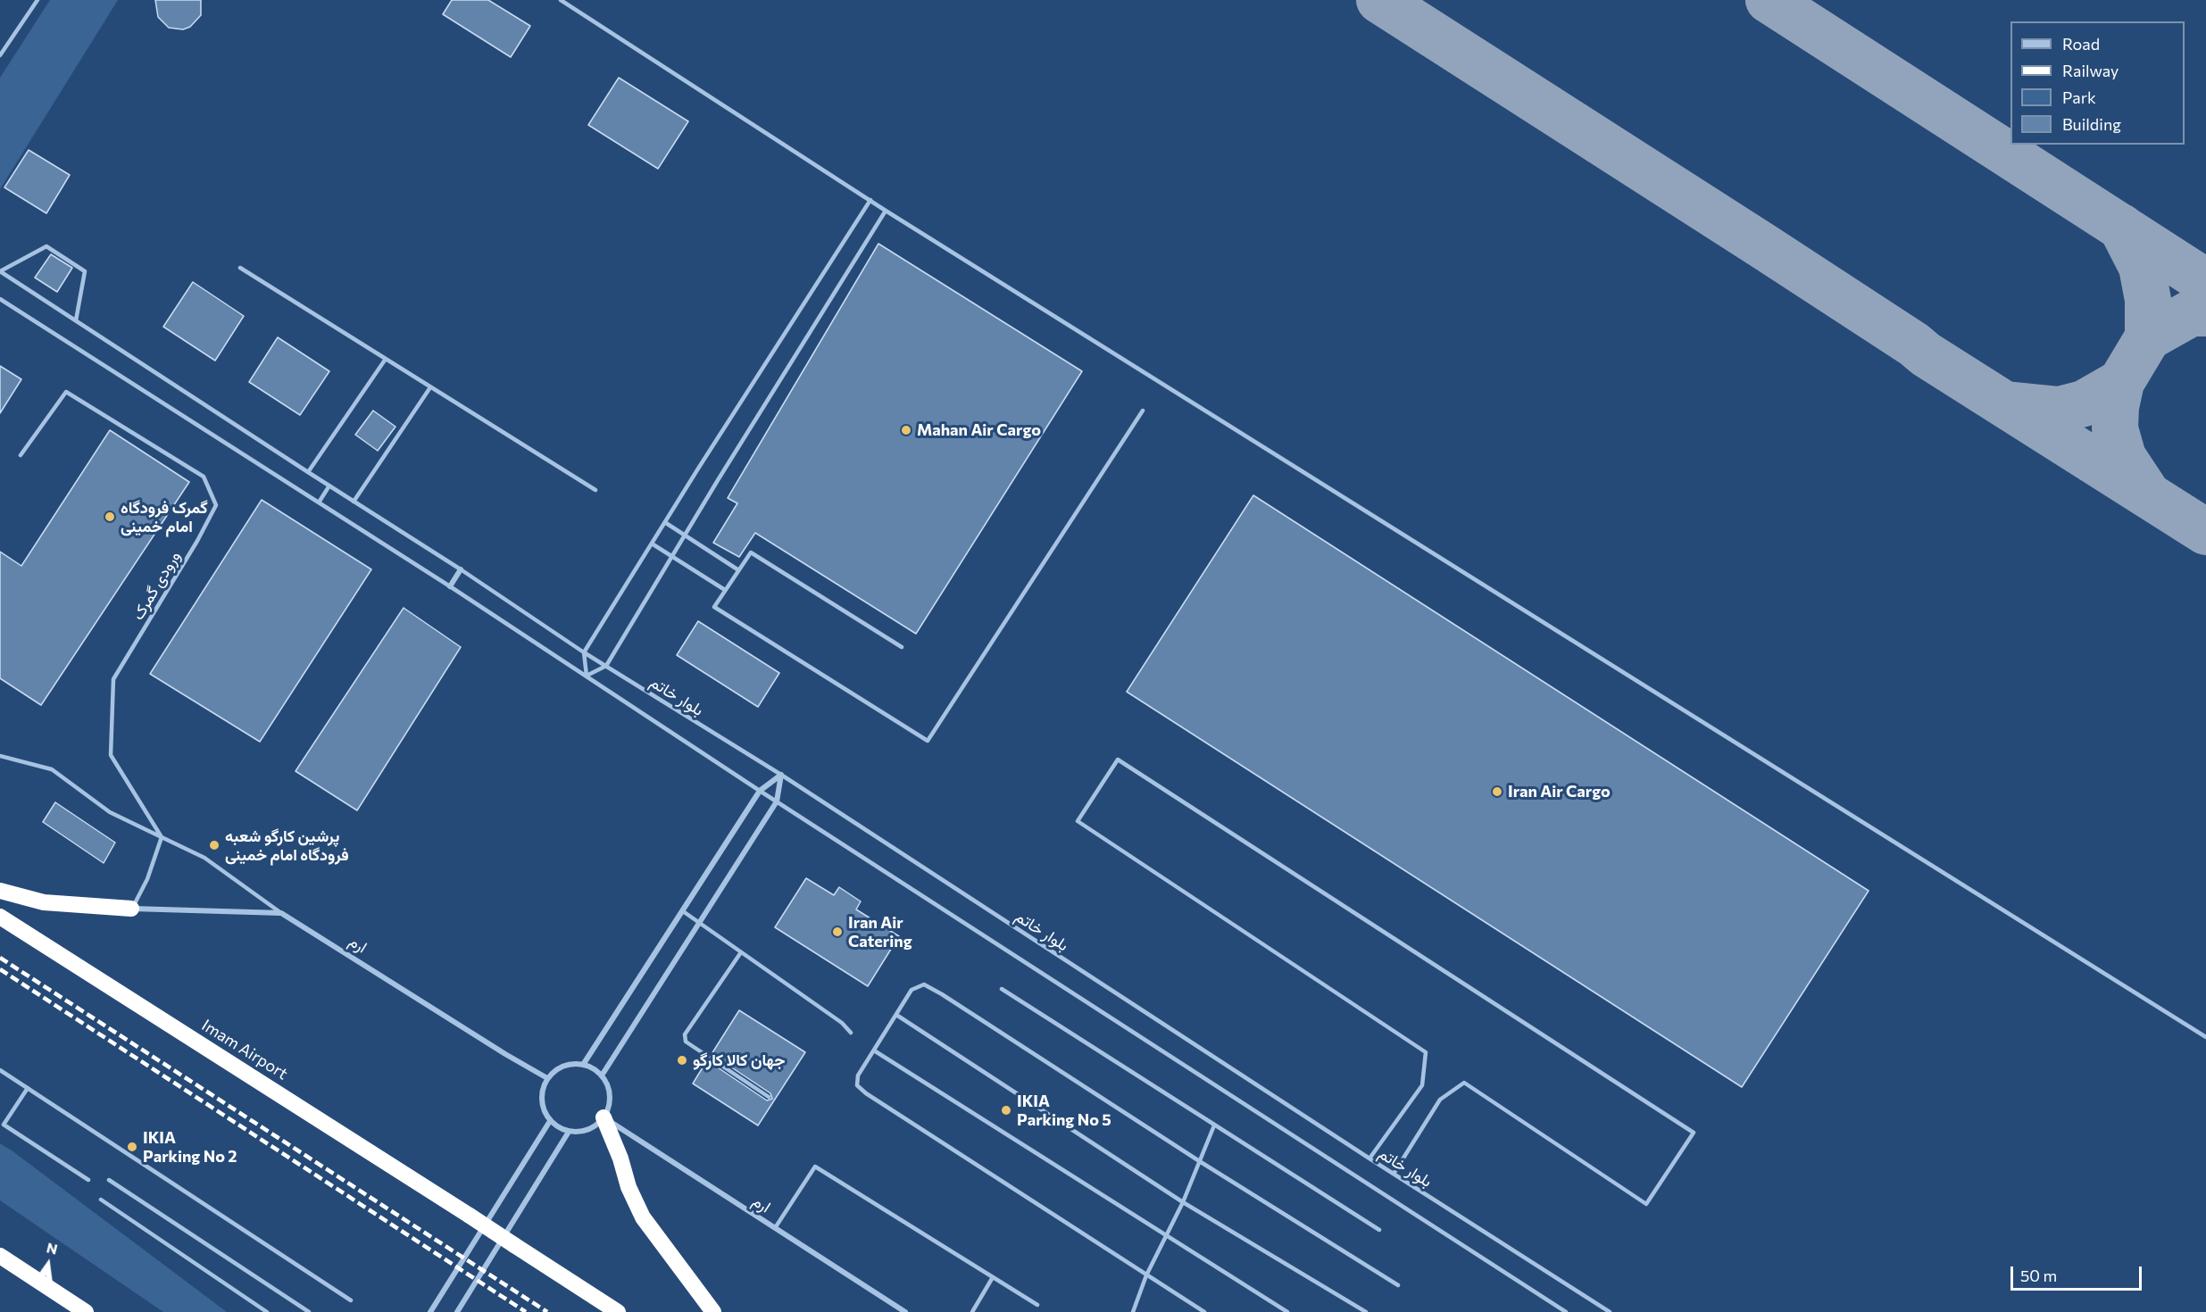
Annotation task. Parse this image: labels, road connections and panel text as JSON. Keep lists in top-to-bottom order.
{
  "streets": {
    "highway": ["Imam Airport"],
    "street": ["ارم"],
    "lane": ["ورودی گمرک", "بلوار خاتم"]
  },
  "places": [
    "Mahan Air Cargo",
    "گمرک فرودگاه امام خمینی",
    "Iran Air Cargo",
    "پرشین کارگو شعبه فرودگاه امام خمینی",
    "Iran Air Catering",
    "جهان کالا کارگو",
    "IKIA Parking No 5",
    "IKIA Parking No 2"
  ],
  "legend": [
    "Road",
    "Railway",
    "Park",
    "Building"
  ],
  "scale_bar": "50 m",
  "north": "top"
}
